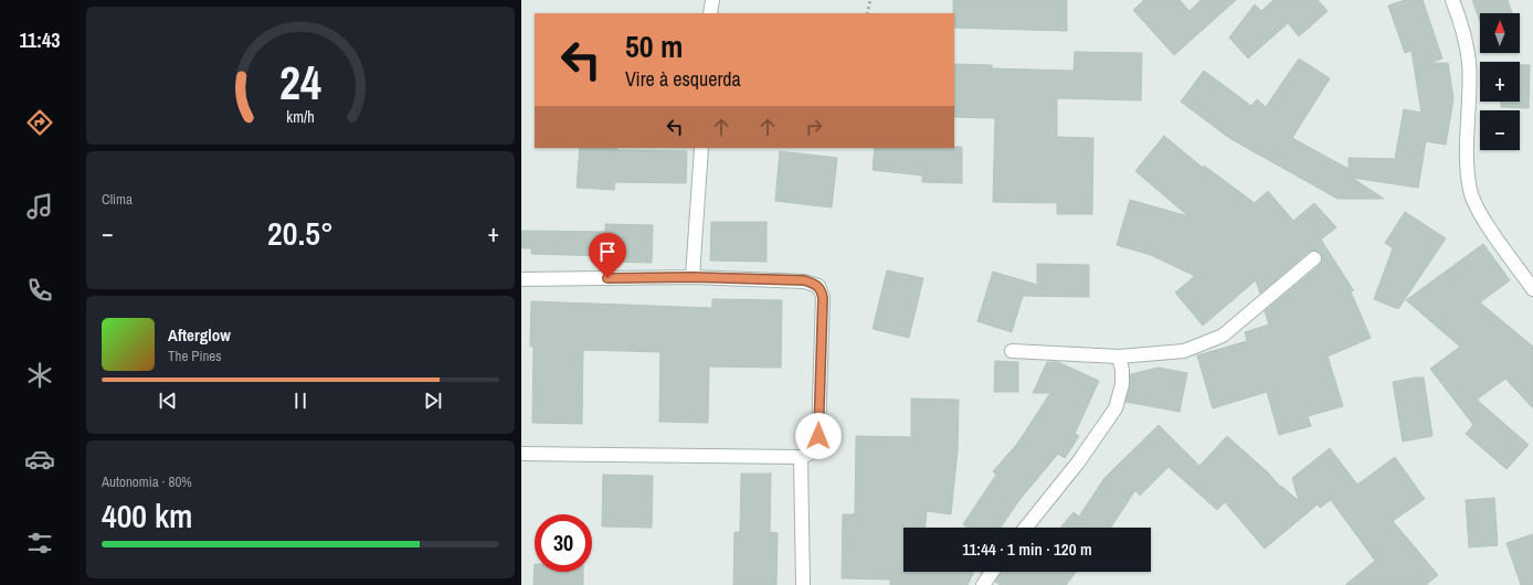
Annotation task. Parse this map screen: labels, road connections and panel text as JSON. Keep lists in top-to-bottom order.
{
  "north": "top",
  "page": {
    "tabs": "11:43",
    "map_buttons": ["+", "−"],
    "turn": ["50 m", "Vire à esquerda"],
    "tile": [
      "Clima",
      ["Autonomia · 80%", "400 km"]
    ],
    "heat": ["−", "20.5°", "+"],
    "song": ["Afterglow", "The Pines"],
    "limit": "30",
    "trip": "11:44 · 1 min · 120 m",
    "gauge": ["24", "km/h"]
  }
}
